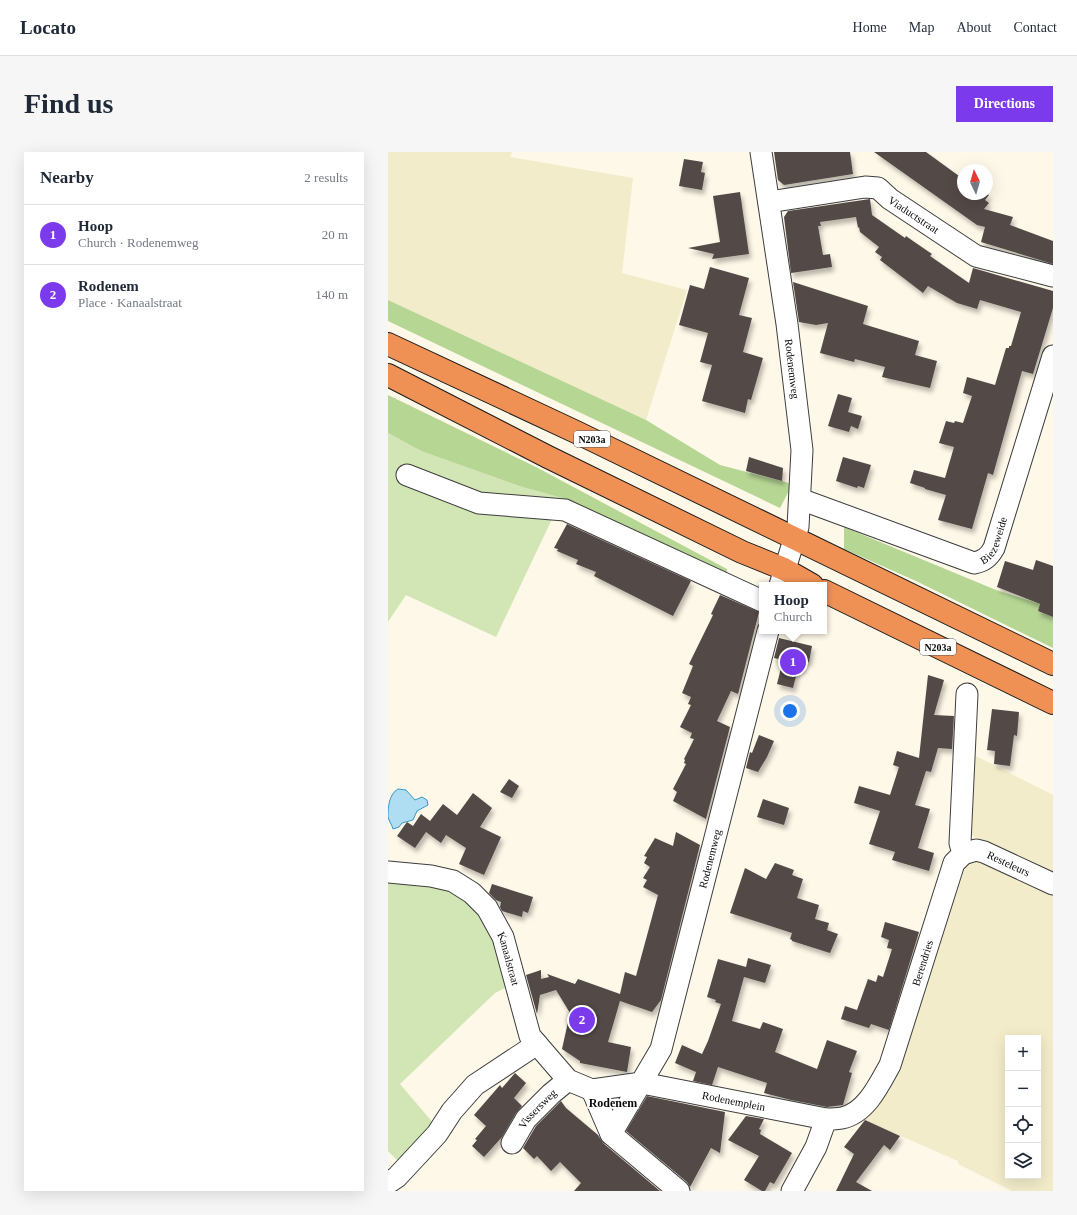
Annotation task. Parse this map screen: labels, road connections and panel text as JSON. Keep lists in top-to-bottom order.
{
  "streets": {
    "highway": ["N203a"],
    "street": [
      "Viaductstraat",
      "Rodenemweg",
      "Biezeweide",
      "Resteleurs",
      "Kanaalstraat",
      "Berendries",
      "Rodenemplein",
      "Vissersweg"
    ]
  },
  "crossings": [
    ["Viaductstraat", "Rodenemweg"],
    ["Rodenemweg", "N203a"],
    ["Rodenemweg", "Biezeweide"],
    ["Rodenemweg", "Rodenemplein"],
    ["Resteleurs", "Berendries"],
    ["Kanaalstraat", "Rodenemplein"],
    ["Kanaalstraat", "Vissersweg"],
    ["Berendries", "Rodenemplein"]
  ],
  "districts": ["Rodenem"],
  "north": "top",
  "page": {
    "header": "Locato",
    "nav": [
      "Home",
      "Map",
      "About",
      "Contact"
    ],
    "buttons": "Directions",
    "title": "Find us",
    "heading": ["Nearby", "2 results"],
    "list": [
      {
        "mark": "1",
        "name": "Hoop",
        "note": "Church · Rodenemweg",
        "value": "20 m"
      },
      {
        "mark": "2",
        "name": "Rodenem",
        "note": "Place · Kanaalstraat",
        "value": "140 m"
      }
    ],
    "popup": ["Hoop", "Church"],
    "pins": ["1", "2"],
    "map_buttons": ["+", "−"]
  }
}
